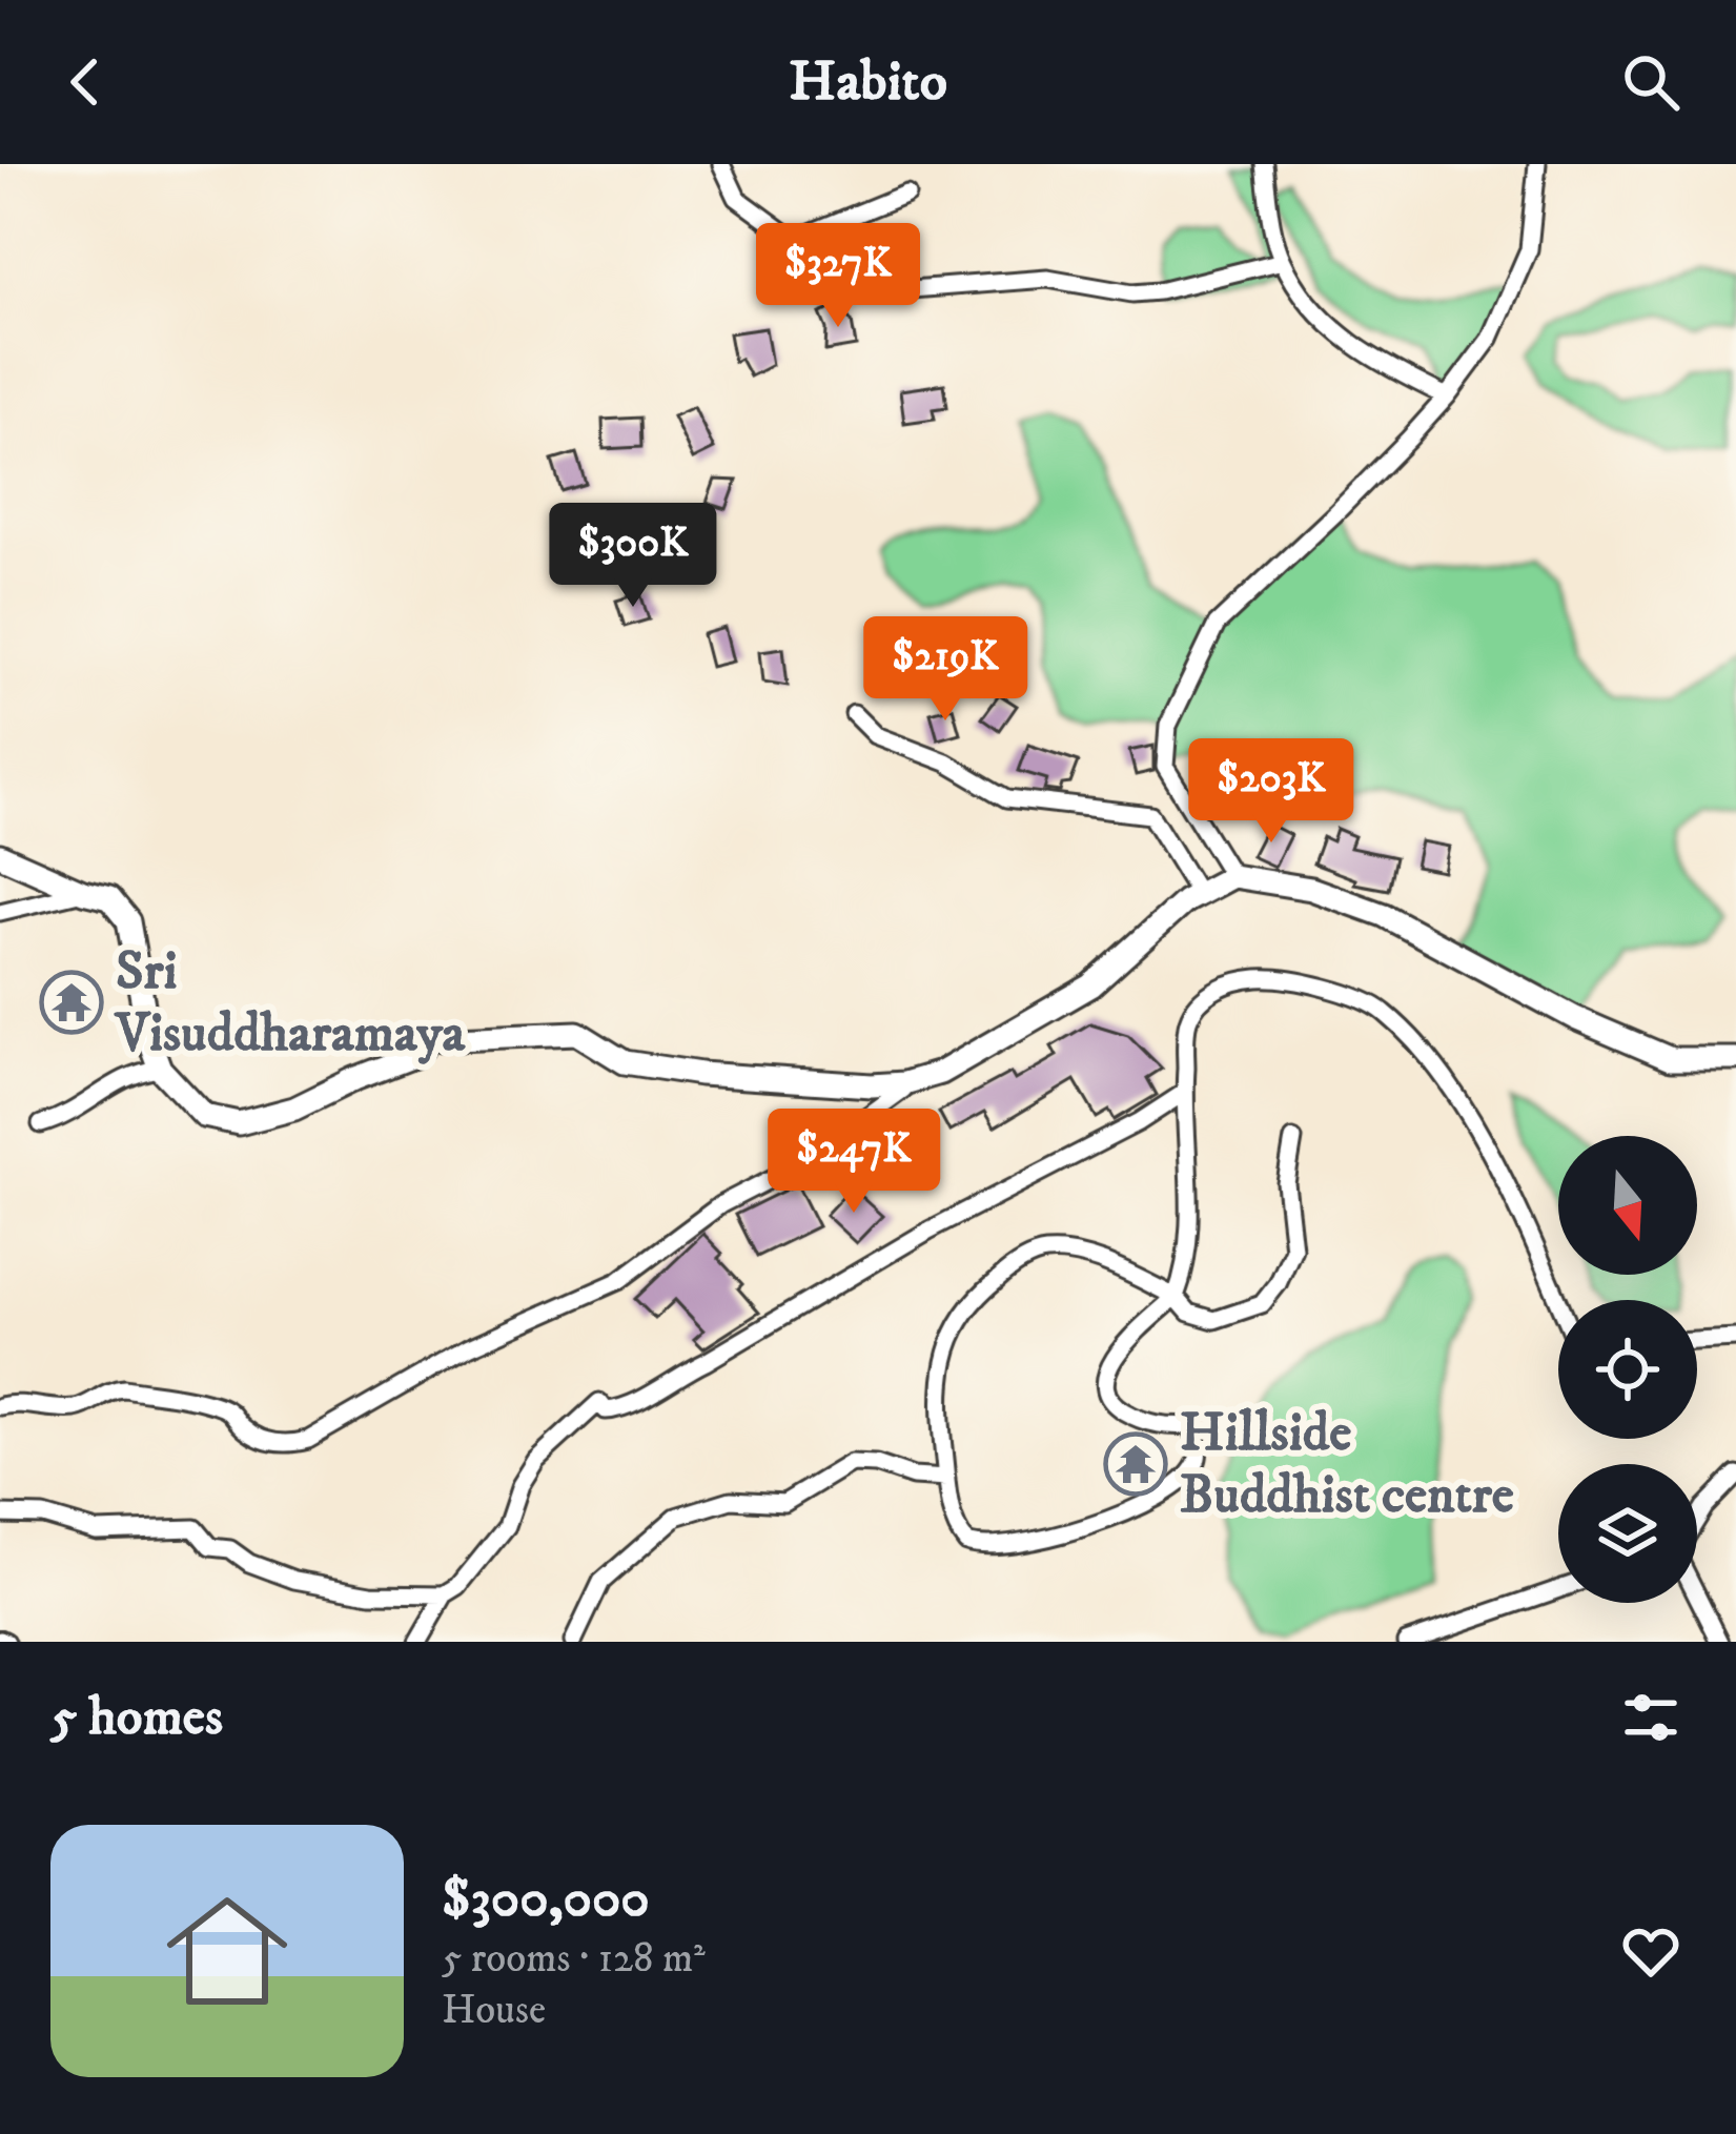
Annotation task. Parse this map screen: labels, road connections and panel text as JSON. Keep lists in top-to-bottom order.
{
  "places": {
    "temple": ["Sri Visuddharamaya", "Hillside Buddhist centre"]
  },
  "north": "bottom",
  "page": {
    "header": "Habito",
    "price": [
      "$327K",
      "$300K",
      "$219K",
      "$203K",
      "$247K"
    ],
    "heading": "5 homes",
    "list": [
      {
        "name": "$300,000",
        "note": "5 rooms · 128 m² · House"
      }
    ]
  }
}
